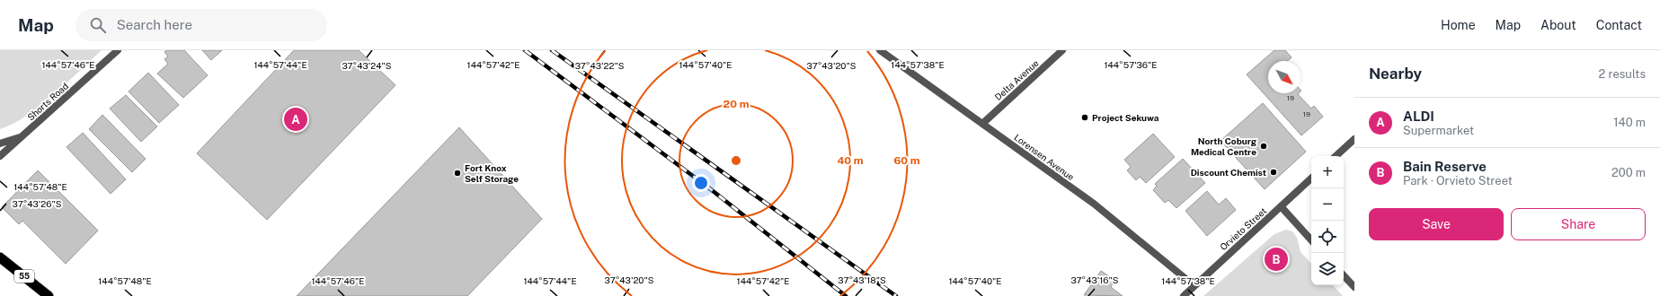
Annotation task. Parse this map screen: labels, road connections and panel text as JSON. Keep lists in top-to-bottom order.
{
  "streets": {
    "highway": ["55"],
    "street": [
      "Delta Avenue",
      "Shorts Road",
      "Lorensen Avenue",
      "Orvieto Street"
    ]
  },
  "crossings": [
    ["Delta Avenue", "Lorensen Avenue"],
    ["Lorensen Avenue", "Orvieto Street"]
  ],
  "places": [
    "Project Sekuwa",
    "North Coburg Medical Centre",
    "Discount Chemist",
    "Fort Knox Self Storage"
  ],
  "house_numbers": ["19", "19"],
  "north": "bottom right",
  "page": {
    "header": "Map",
    "search": "Search here",
    "nav": [
      "Home",
      "Map",
      "About",
      "Contact"
    ],
    "heading": ["Nearby", "2 results"],
    "list": [
      {
        "mark": "A",
        "name": "ALDI",
        "note": "Supermarket",
        "value": "140 m"
      },
      {
        "mark": "B",
        "name": "Bain Reserve",
        "note": "Park · Orvieto Street",
        "value": "200 m"
      }
    ],
    "pins": ["A", "B"],
    "map_buttons": ["+", "−"],
    "buttons": ["Save", "Share"]
  },
  "coordinates": [
    "144°57'46\"E",
    "144°57'44\"E",
    "144°57'42\"E",
    "144°57'40\"E",
    "144°57'38\"E",
    "144°57'36\"E",
    "37°43'24\"S",
    "37°43'22\"S",
    "37°43'20\"S",
    "144°57'48\"E",
    "37°43'26\"S",
    "37°43'18\"S",
    "37°43'16\"S"
  ],
  "rings": ["20 m", "40 m", "60 m"]
}
